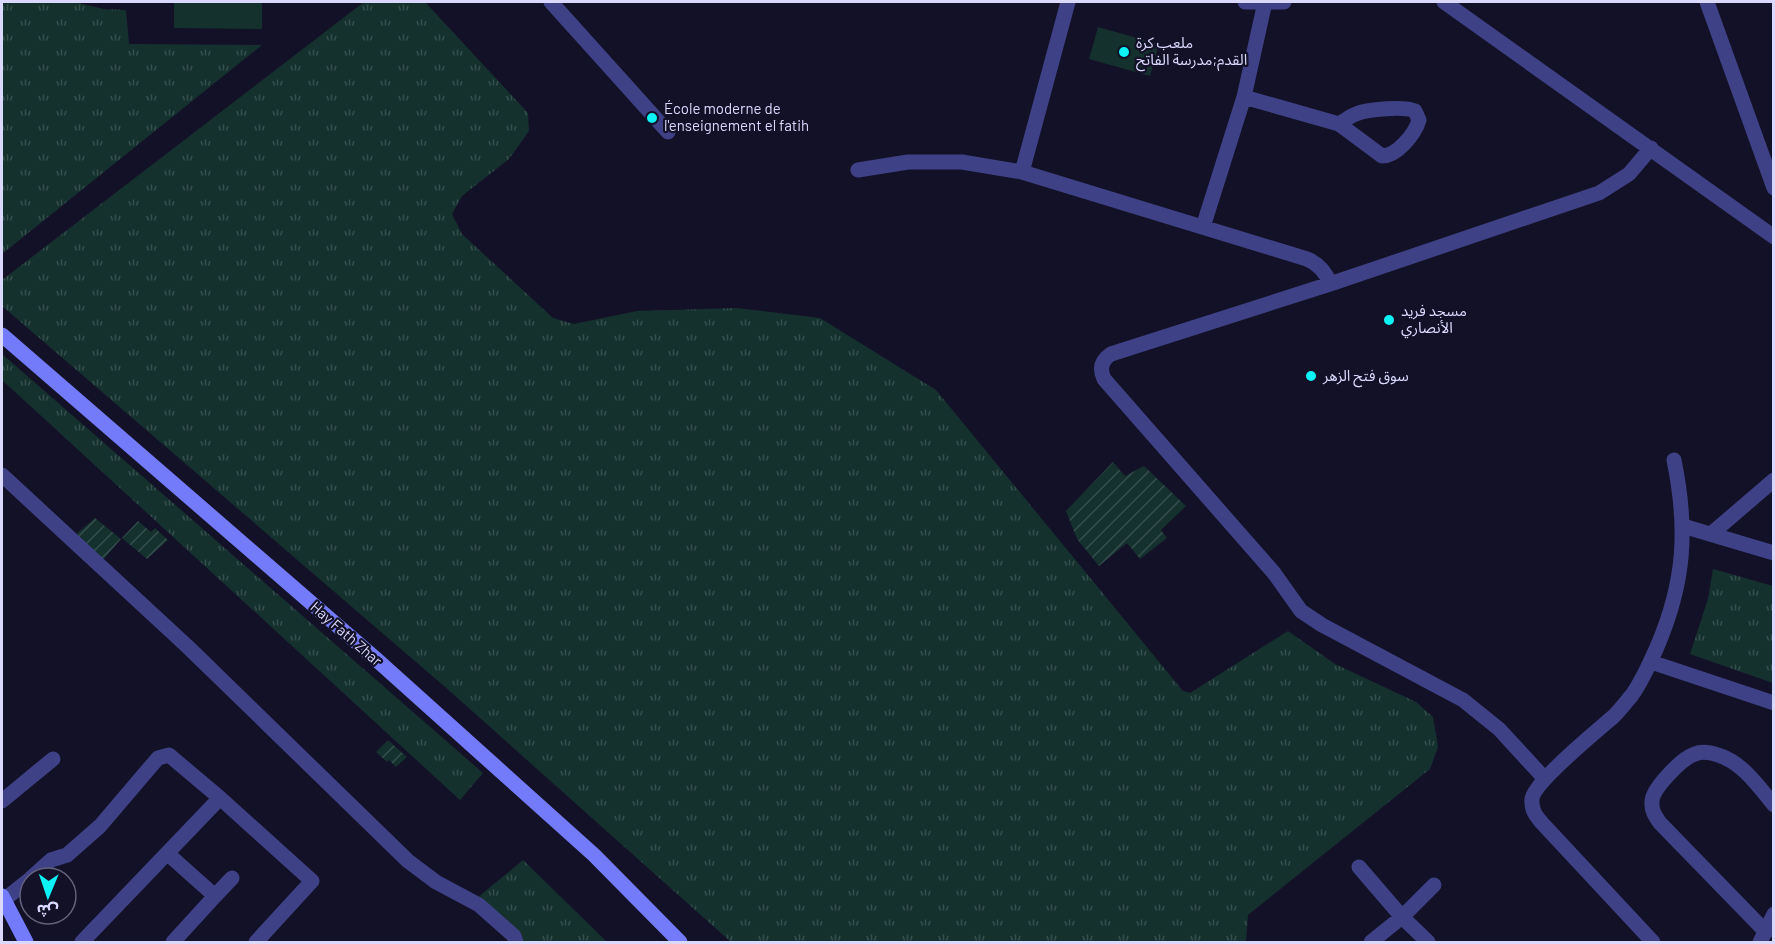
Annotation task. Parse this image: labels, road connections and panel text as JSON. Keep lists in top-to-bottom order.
{
  "streets": {
    "street": ["Hay Fath Zhar"]
  },
  "places": [
    "ملعب كرة القدم;مدرسة الفاتح",
    "École moderne de l'enseignement el fatih",
    "مسجد فريد الأنصاري",
    "سوق فتح الزهر"
  ],
  "north": "bottom"
}
